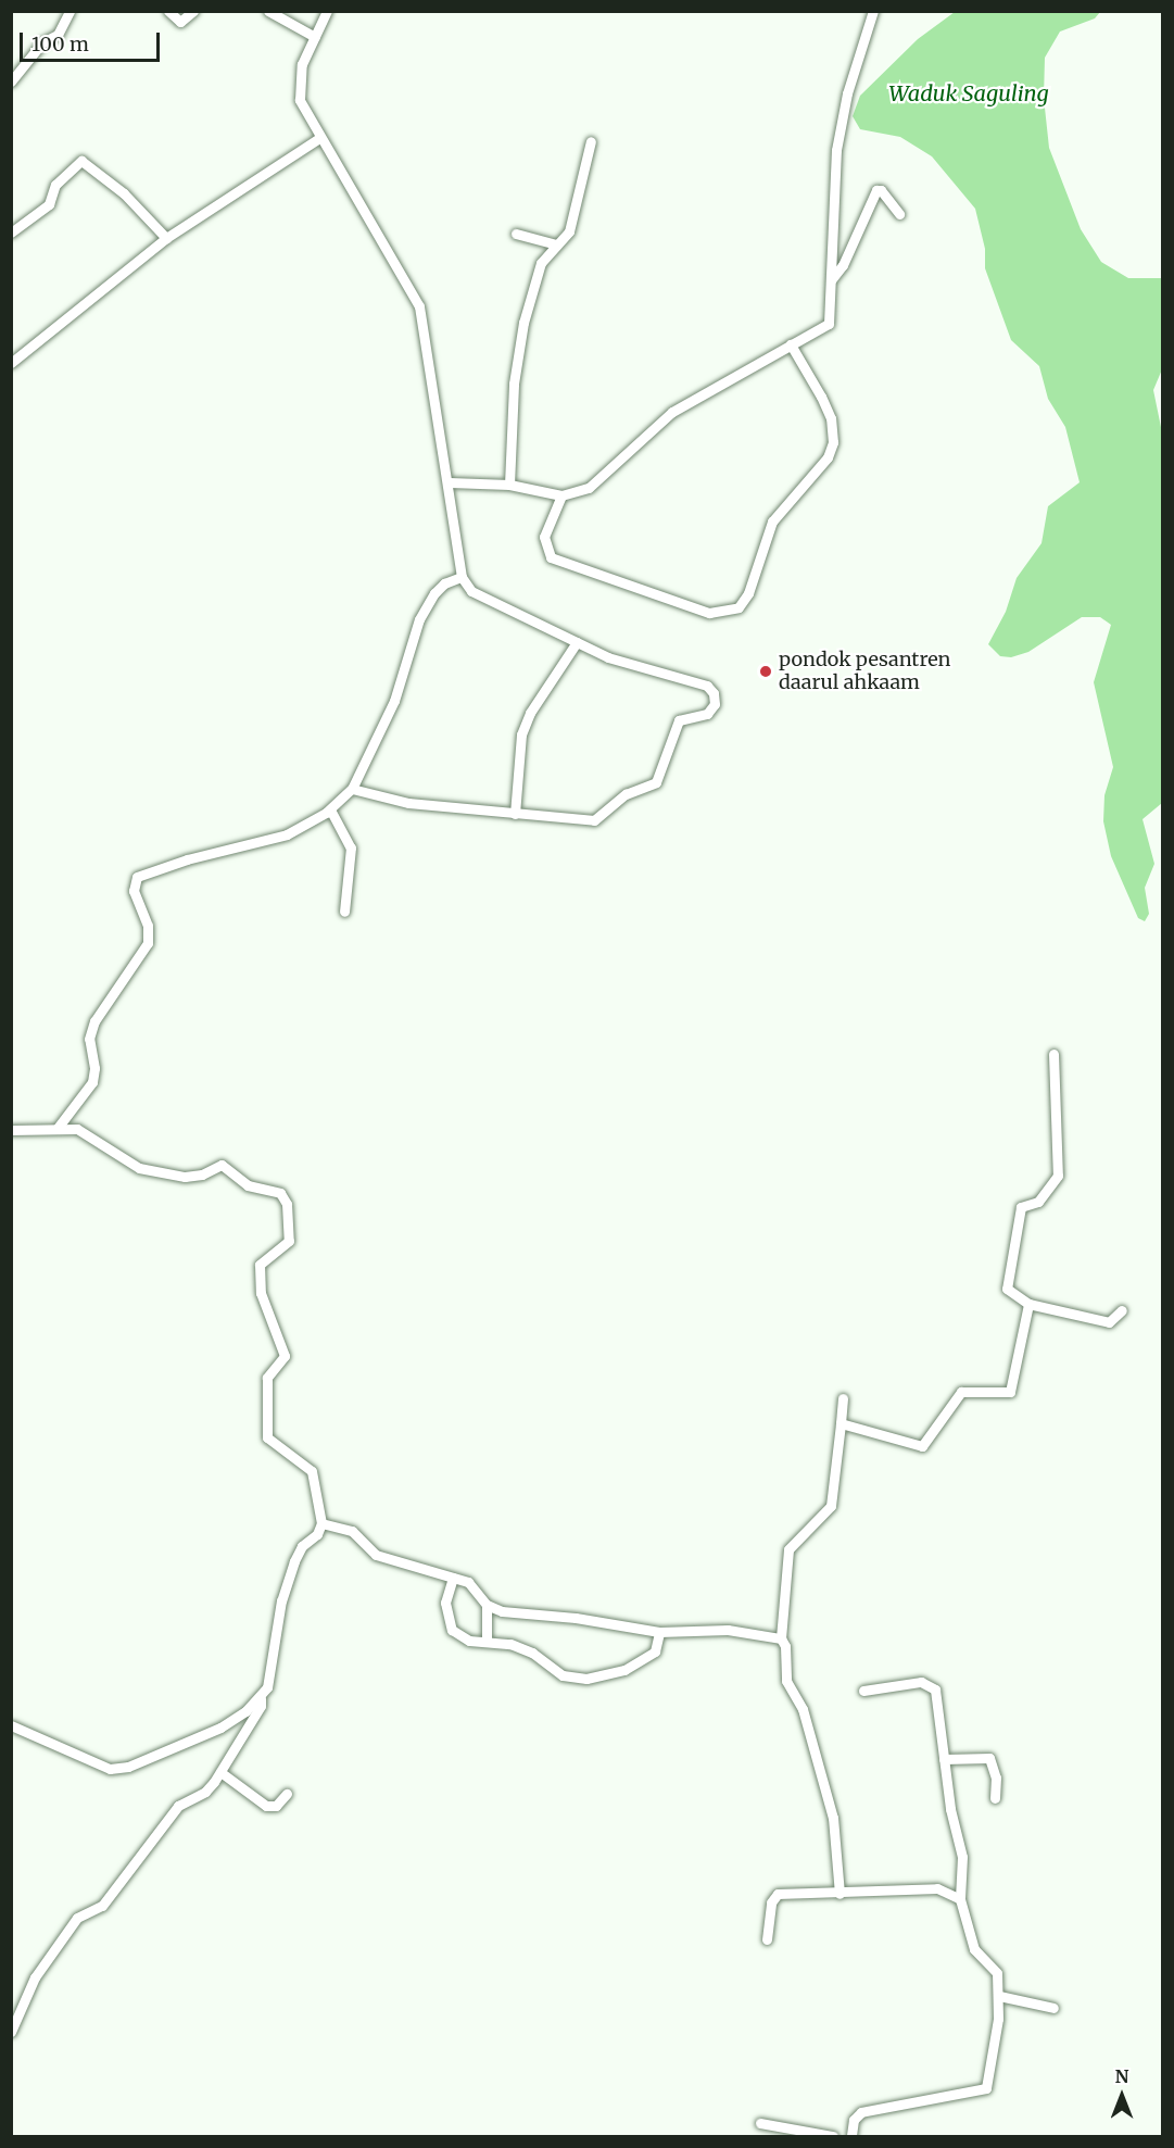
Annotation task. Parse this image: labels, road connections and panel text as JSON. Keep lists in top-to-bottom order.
{
  "water": ["Waduk Saguling"],
  "places": ["pondok pesantren daarul ahkaam"],
  "scale_bar": "100 m",
  "north": "top"
}
